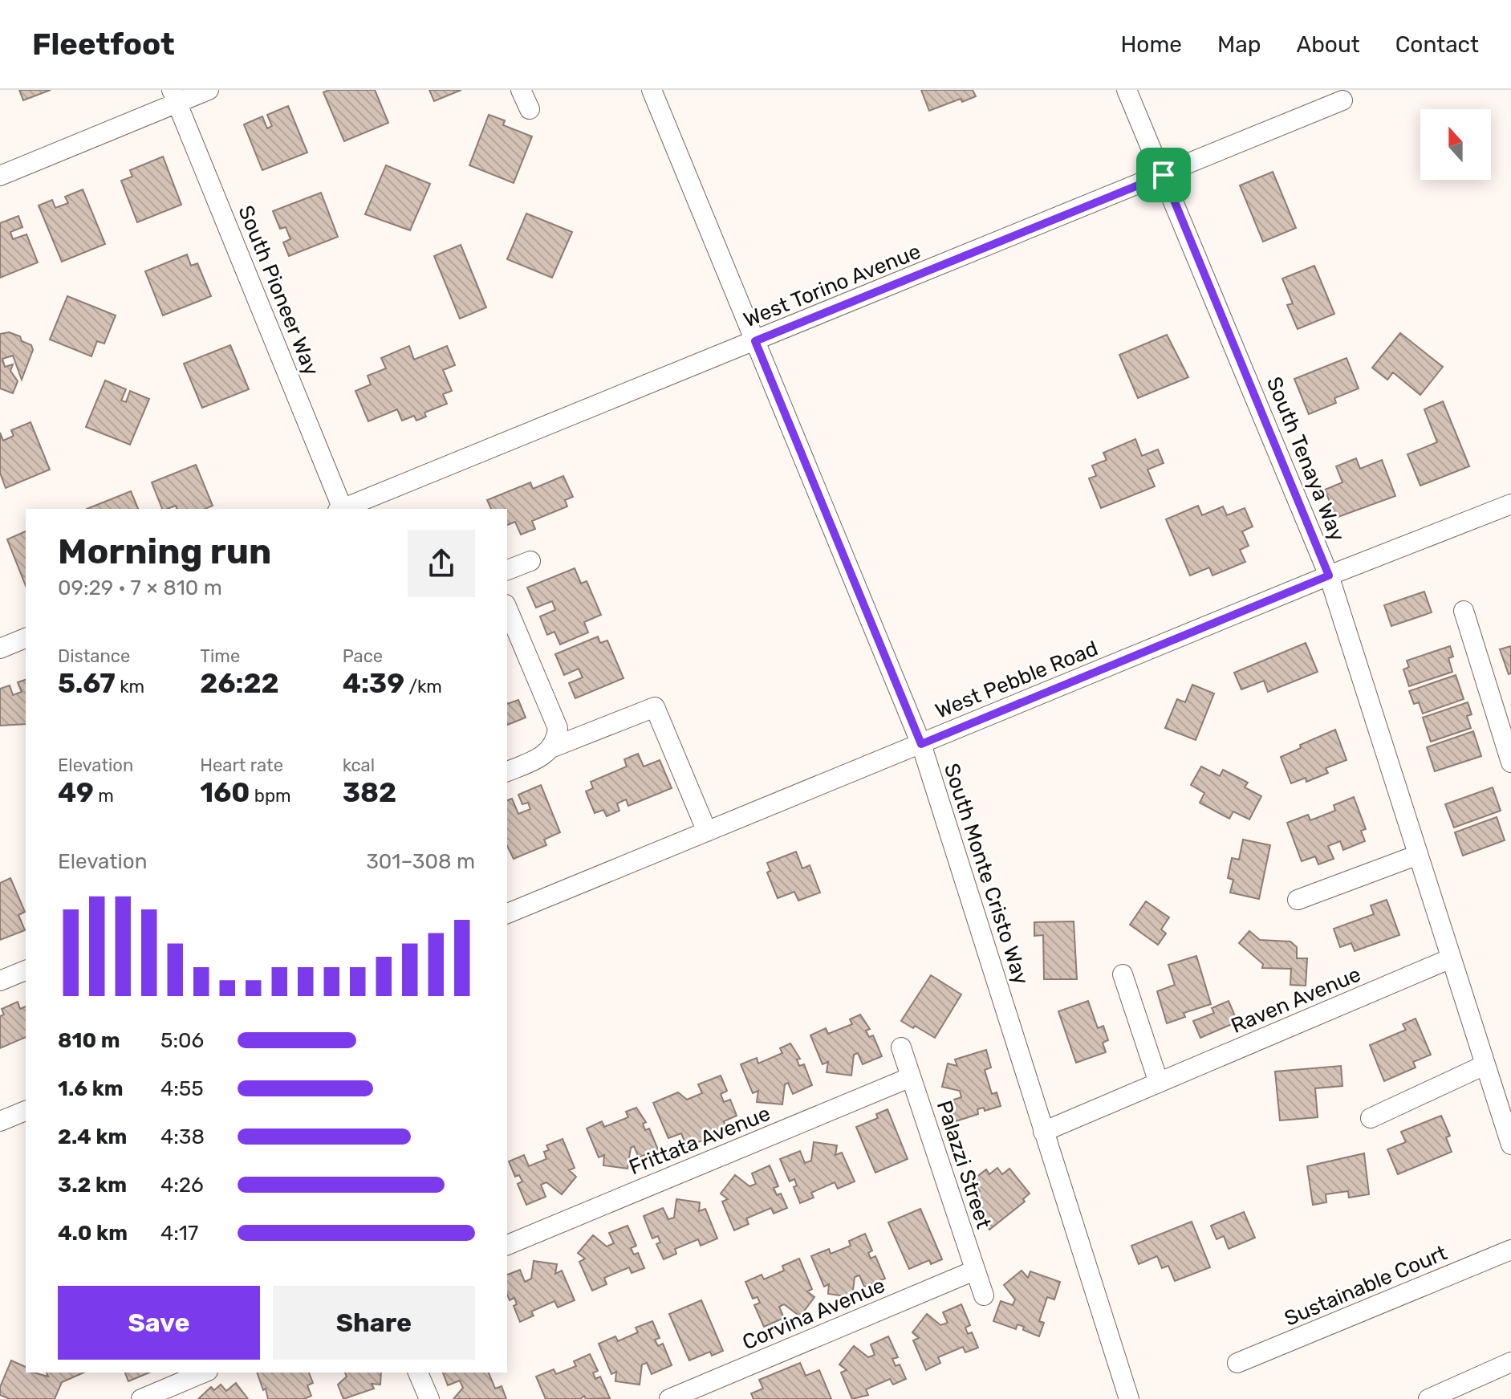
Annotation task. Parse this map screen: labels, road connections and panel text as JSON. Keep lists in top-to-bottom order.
{
  "streets": {
    "street": [
      "West Torino Avenue",
      "South Pioneer Way",
      "South Tenaya Way",
      "West Pebble Road",
      "South Monte Cristo Way",
      "Raven Avenue",
      "Frittata Avenue",
      "Palazzi Street",
      "Sustainable Court",
      "Corvina Avenue"
    ]
  },
  "crossings": [
    ["West Torino Avenue", "South Tenaya Way"],
    ["West Torino Avenue", "South Monte Cristo Way"],
    ["South Tenaya Way", "West Pebble Road"],
    ["South Tenaya Way", "Raven Avenue"],
    ["West Pebble Road", "South Monte Cristo Way"],
    ["South Monte Cristo Way", "Raven Avenue"],
    ["Frittata Avenue", "Palazzi Street"],
    ["Palazzi Street", "Corvina Avenue"]
  ],
  "north": "top",
  "page": {
    "header": "Fleetfoot",
    "nav": [
      "Home",
      "Map",
      "About",
      "Contact"
    ],
    "heading": ["Morning run", "09:29 · 7 × 810 m"],
    "stats": [
      ["Distance", "5.67 km"],
      ["Time", "26:22"],
      ["Pace", "4:39 /km"],
      ["Elevation", "49 m"],
      ["Heart rate", "160 bpm"],
      ["kcal", "382"]
    ],
    "chart": ["Elevation", "301–308 m"],
    "list": [
      {
        "name": "810 m",
        "note": "5:06"
      },
      {
        "name": "1.6 km",
        "note": "4:55"
      },
      {
        "name": "2.4 km",
        "note": "4:38"
      },
      {
        "name": "3.2 km",
        "note": "4:26"
      },
      {
        "name": "4.0 km",
        "note": "4:17"
      }
    ],
    "buttons": ["Save", "Share"]
  }
}
